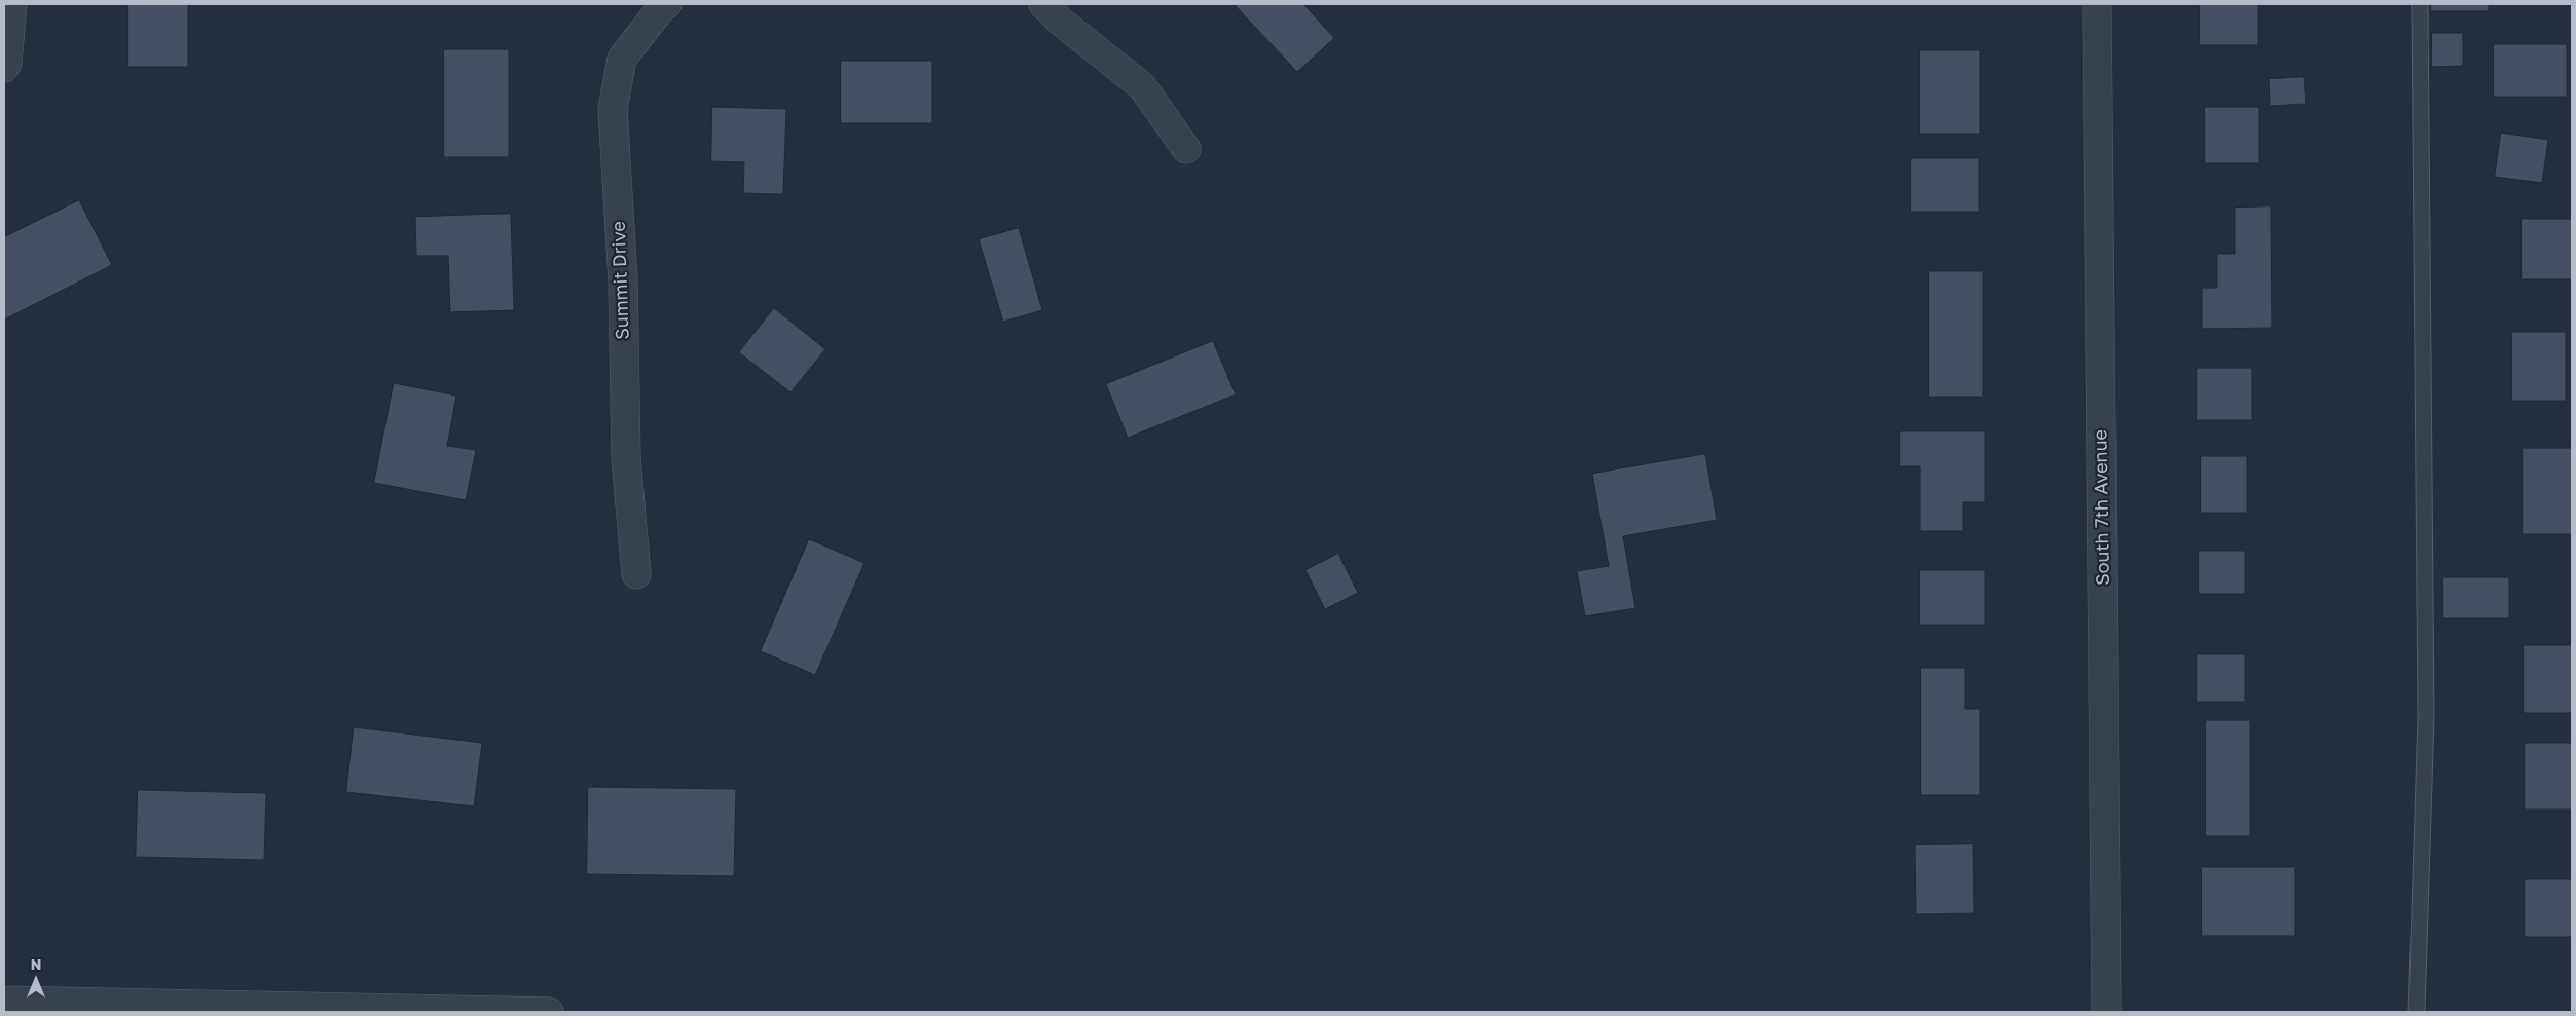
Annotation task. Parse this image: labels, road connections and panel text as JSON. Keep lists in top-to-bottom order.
{
  "streets": {
    "street": ["Summit Drive", "South 7th Avenue"]
  },
  "north": "top"
}
